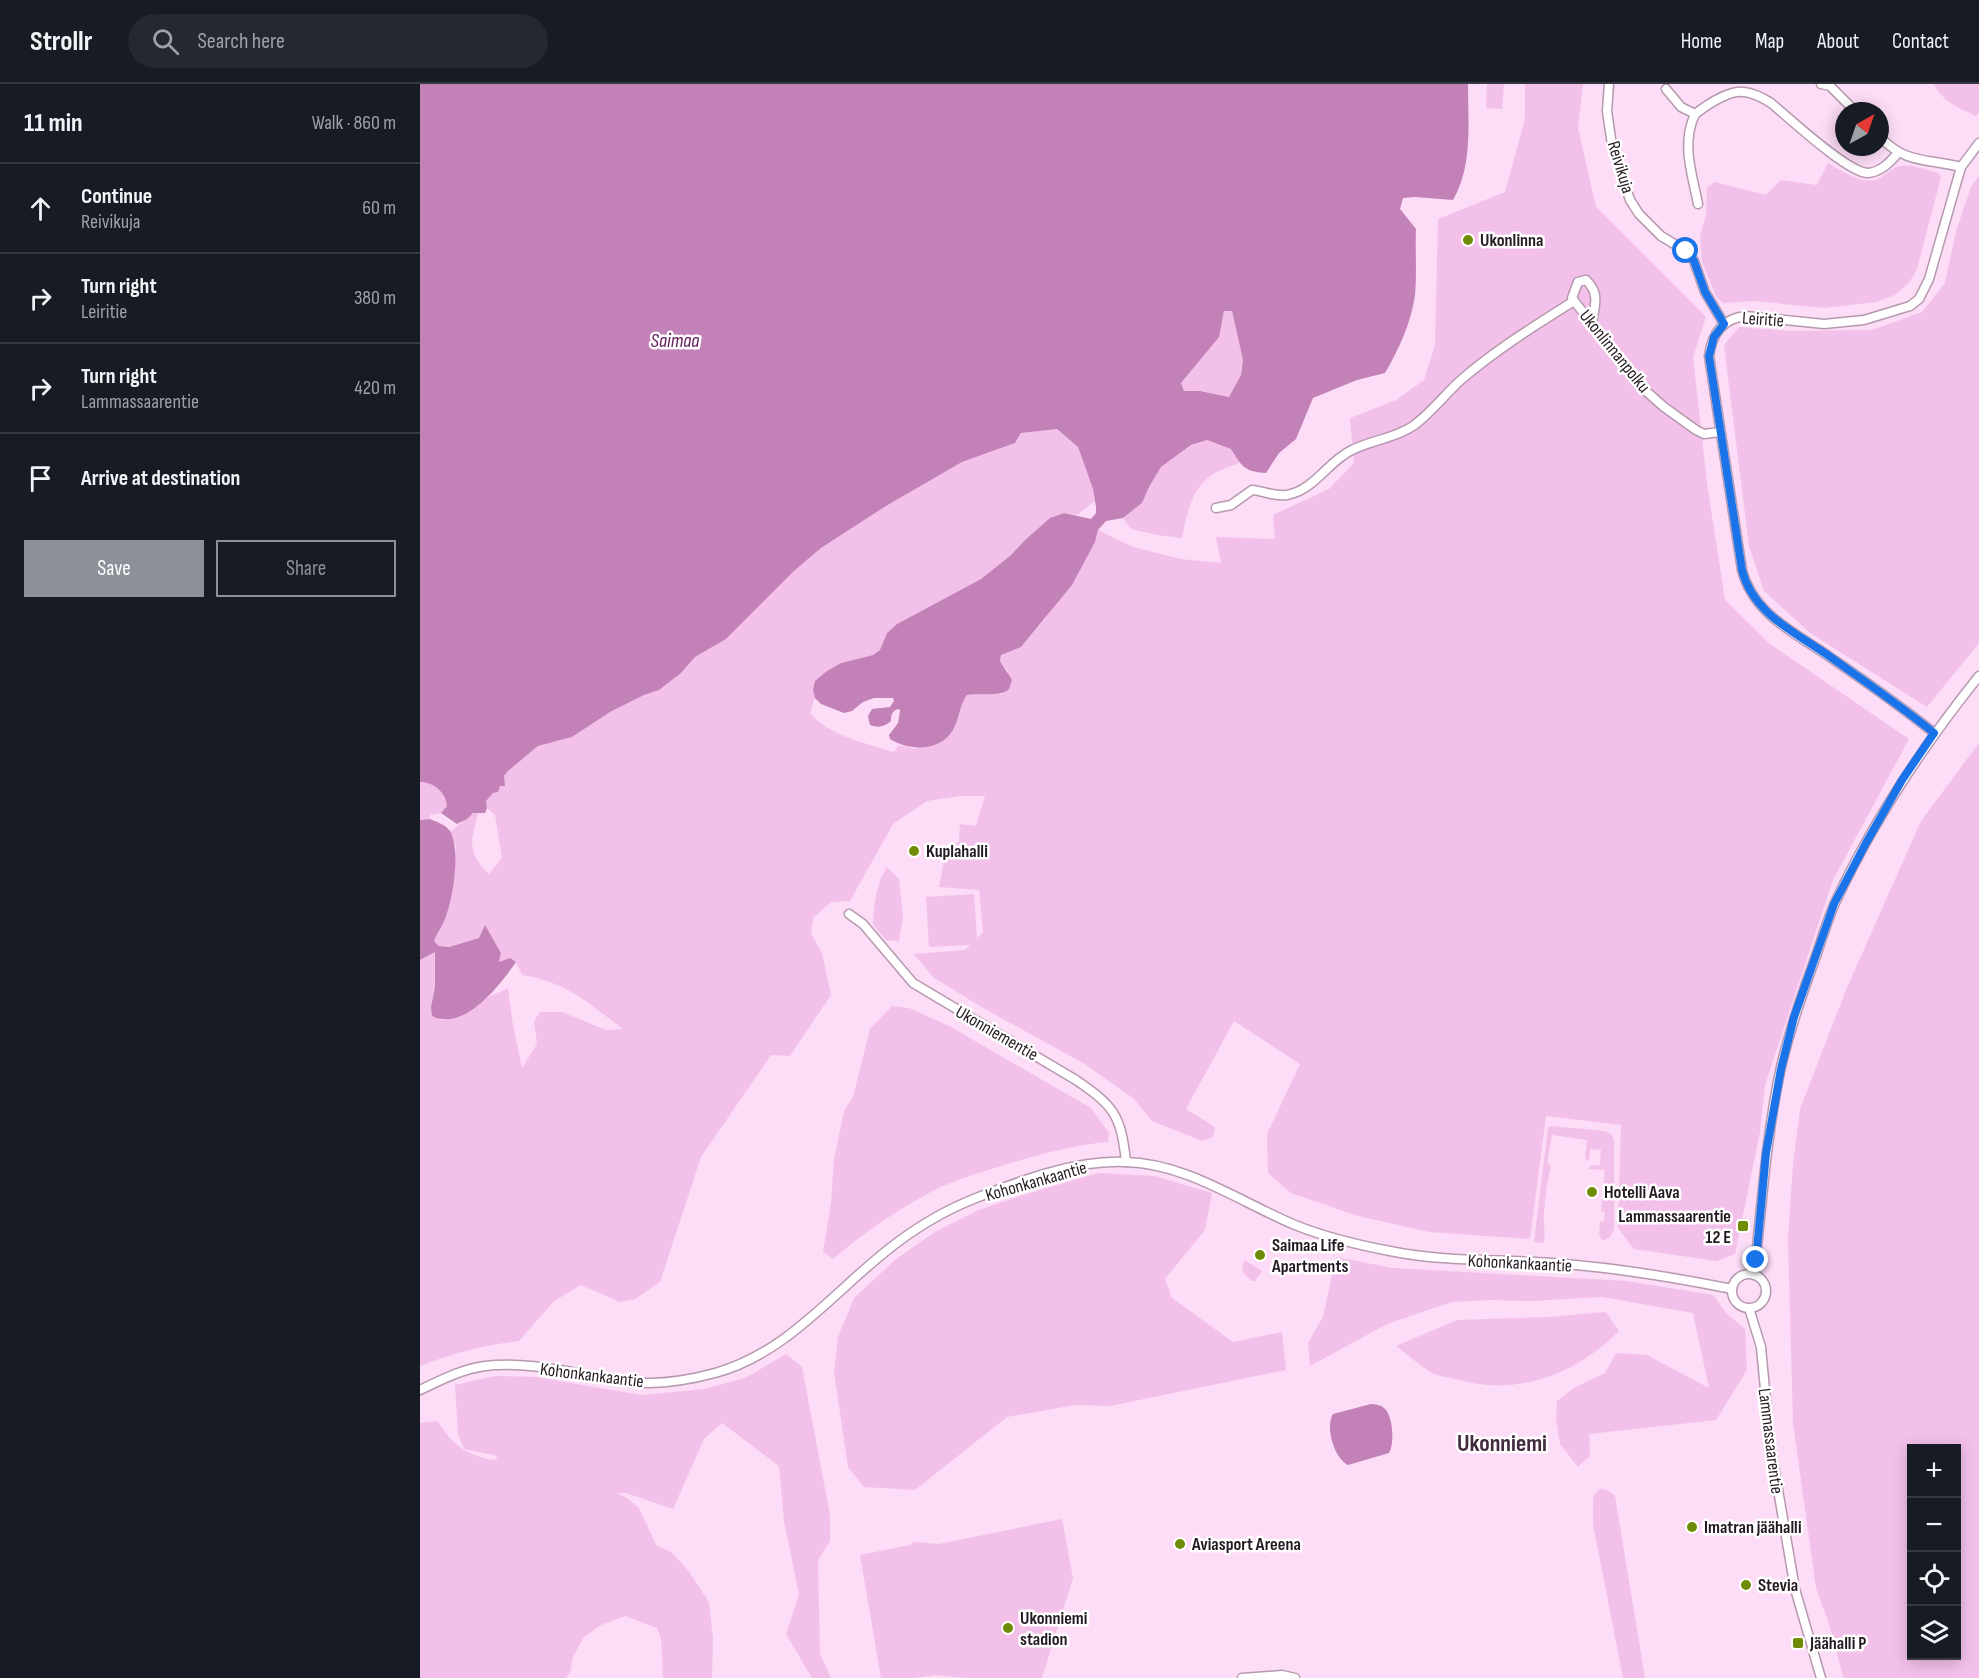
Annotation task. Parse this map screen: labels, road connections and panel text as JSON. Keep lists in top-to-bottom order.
{
  "streets": {
    "street": [
      "Reivikuja",
      "Leiritie",
      "Ukonlinnanpolku",
      "Ukonniementie",
      "Kohonkankaantie",
      "Lammassaarentie"
    ]
  },
  "crossings": [
    ["Reivikuja", "Leiritie"],
    ["Leiritie", "Ukonlinnanpolku"],
    ["Ukonniementie", "Kohonkankaantie"],
    ["Kohonkankaantie", "Lammassaarentie"]
  ],
  "districts": ["Ukonniemi"],
  "water": ["Saimaa"],
  "places": {
    "other": [
      "Ukonlinna",
      "Kuplahalli",
      "Hotelli Aava",
      "Saimaa Life Apartments",
      "Imatran jäähalli",
      "Aviasport Areena",
      "Stevia",
      "Ukonniemi stadion"
    ],
    "transit": ["Lammassaarentie 12 E", "Jäähalli P"]
  },
  "north": "top right",
  "page": {
    "header": "Strollr",
    "search": "Search here",
    "nav": [
      "Home",
      "Map",
      "About",
      "Contact"
    ],
    "heading": ["11 min", "Walk · 860 m"],
    "list": [
      ["Continue", "Reivikuja", "60 m"],
      ["Turn right", "Leiritie", "380 m"],
      ["Turn right", "Lammassaarentie", "420 m"],
      "Arrive at destination"
    ],
    "buttons": ["Save", "Share"],
    "map_buttons": ["+", "−"]
  }
}
